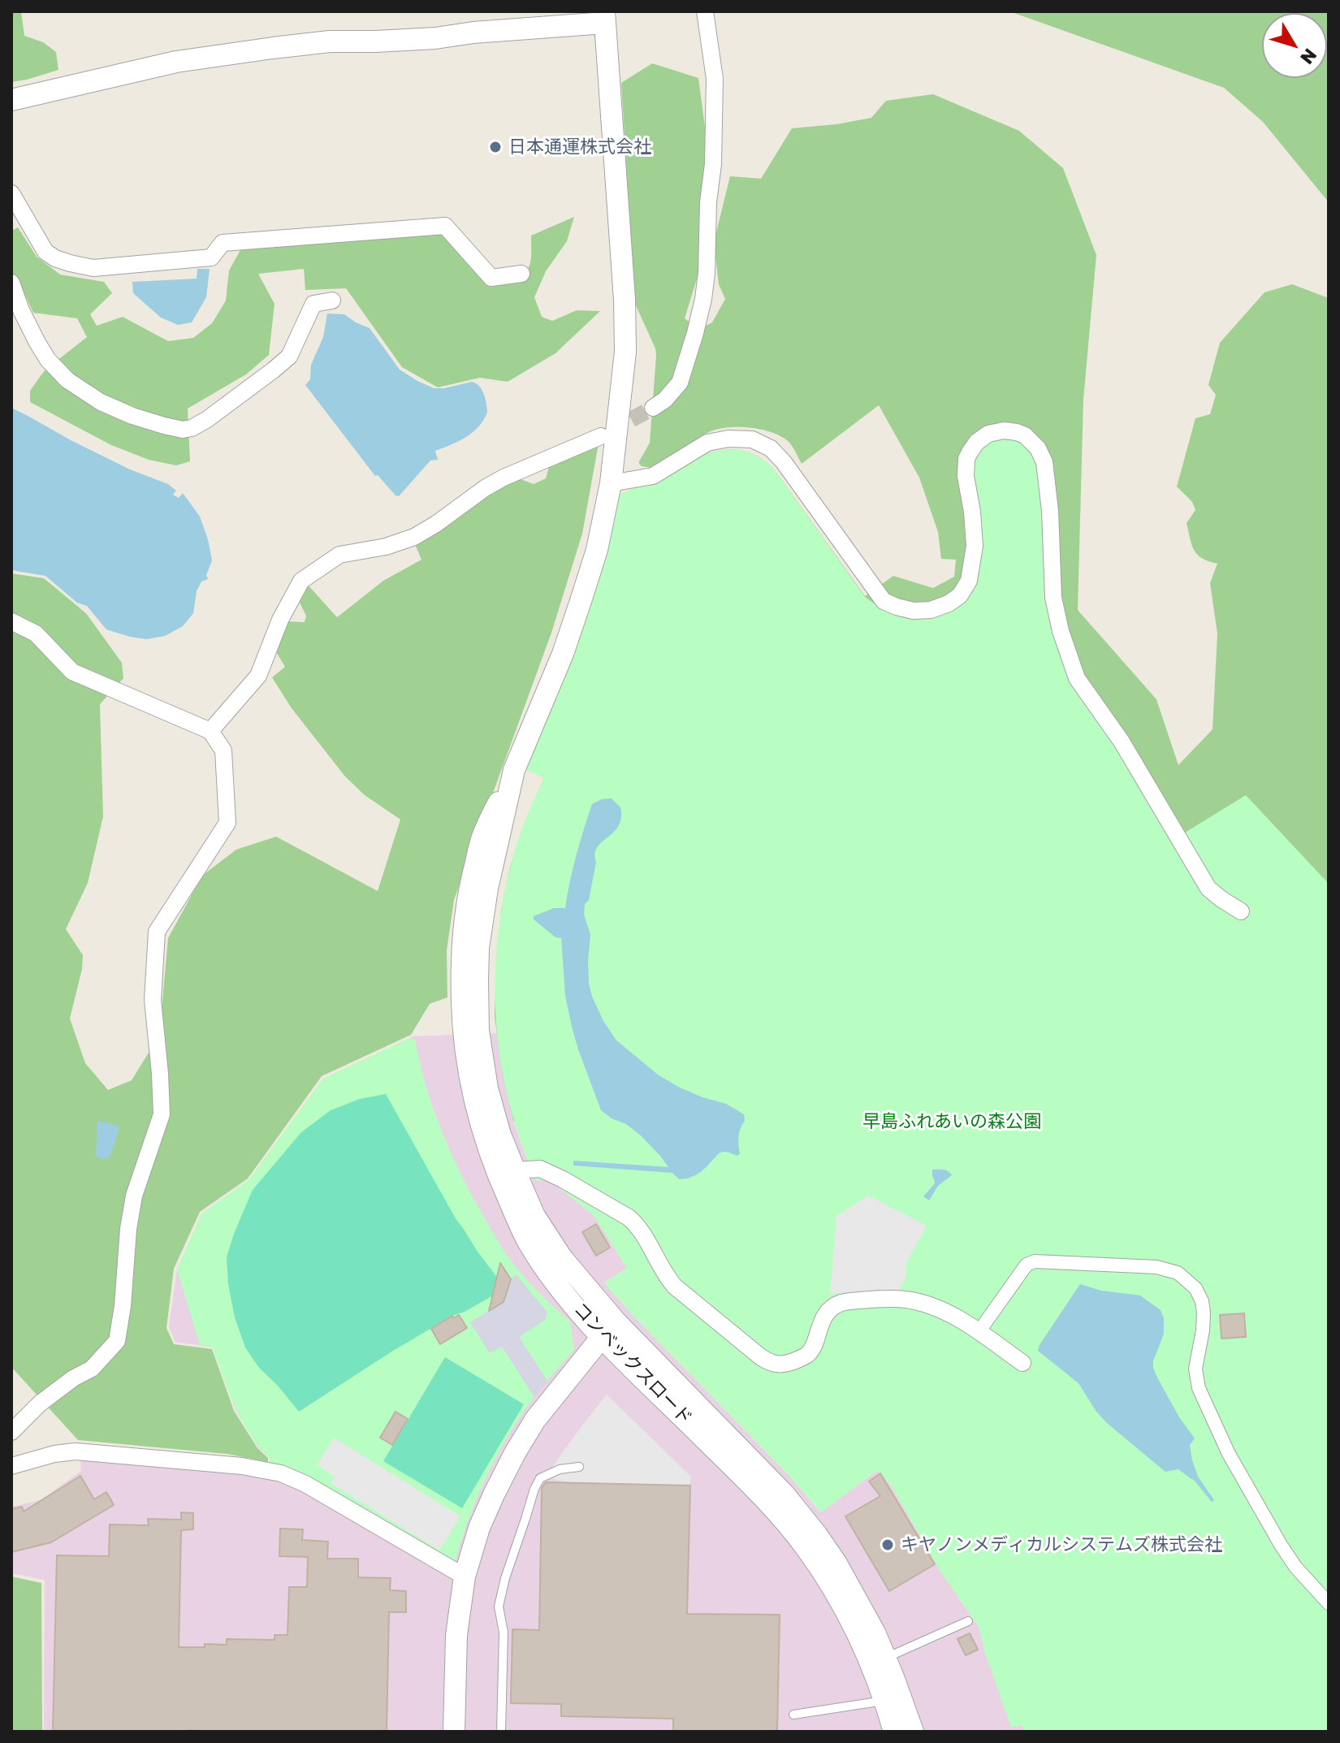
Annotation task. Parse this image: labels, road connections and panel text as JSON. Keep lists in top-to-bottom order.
{
  "streets": {
    "street": ["コンベックスロード"]
  },
  "parks": ["早島ふれあいの森公園"],
  "places": ["日本通運株式会社", "キヤノンメディカルシステムズ株式会社"],
  "north": "bottom right"
}
